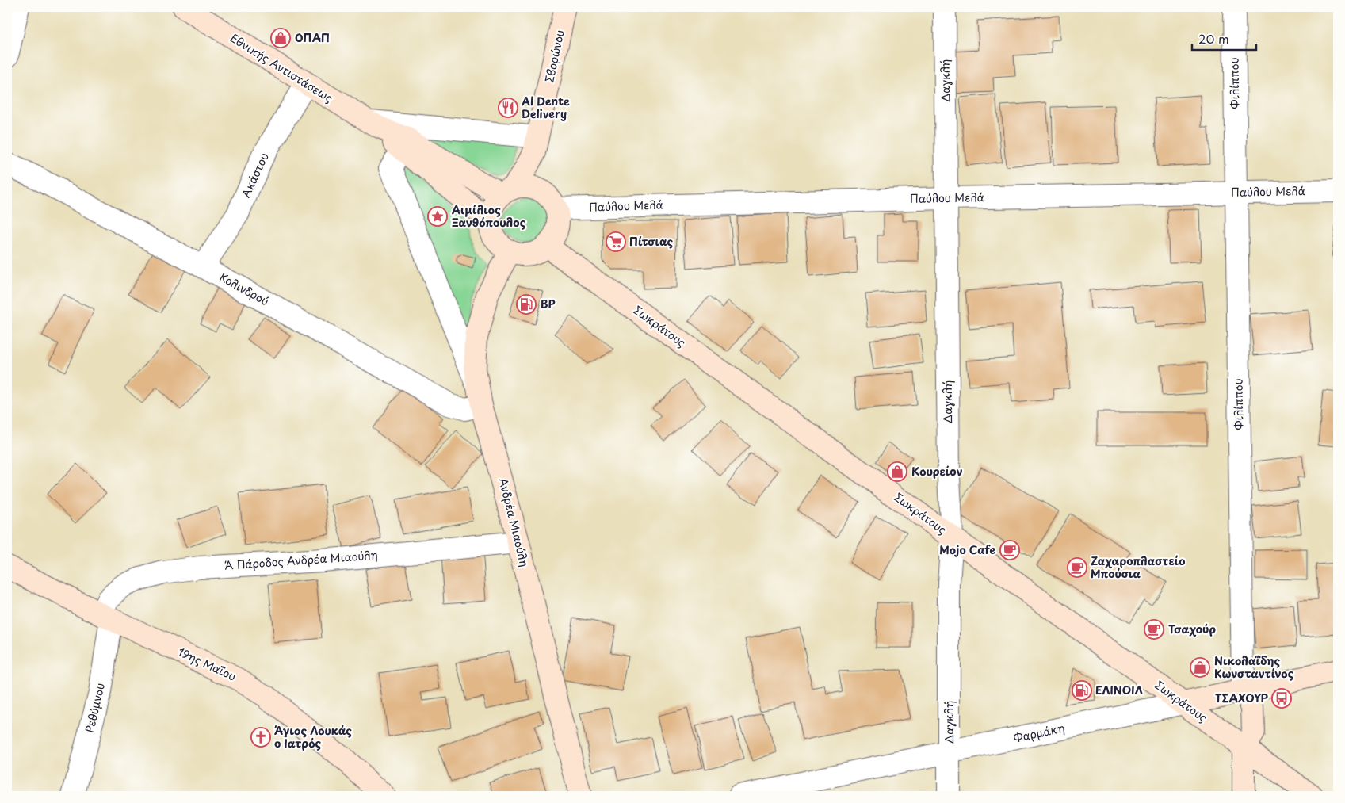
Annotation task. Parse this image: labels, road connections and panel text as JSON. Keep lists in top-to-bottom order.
{
  "streets": {
    "main road": [
      "Σβορώνου",
      "Εθνικής Αντιστάσεως",
      "Σωκράτους",
      "Ανδρέα Μιαούλη",
      "19ης Μαΐου",
      "Φαρμάκη"
    ],
    "street": [
      "Δαγκλή",
      "Φιλίππου",
      "Ακάστου",
      "Παύλου Μελά",
      "Κολινδρού",
      "Α΄ Πάροδος Ανδρέα Μιαούλη",
      "Ρεθύμνου"
    ]
  },
  "crossings": [
    ["Εθνικής Αντιστάσεως", "Ακάστου"],
    ["Δαγκλή", "Παύλου Μελά"],
    ["Δαγκλή", "Σωκράτους"],
    ["Δαγκλή", "Φαρμάκη"],
    ["Φιλίππου", "Παύλου Μελά"],
    ["Φιλίππου", "Φαρμάκη"],
    ["Ακάστου", "Κολινδρού"],
    ["Παύλου Μελά", "Σωκράτους"],
    ["Παύλου Μελά", "Ανδρέα Μιαούλη"],
    ["Κολινδρού", "Ανδρέα Μιαούλη"],
    ["Σωκράτους", "Ανδρέα Μιαούλη"],
    ["Σωκράτους", "Φαρμάκη"],
    ["Ανδρέα Μιαούλη", "Α΄ Πάροδος Ανδρέα Μιαούλη"],
    ["Α΄ Πάροδος Ανδρέα Μιαούλη", "19ης Μαΐου"],
    ["Α΄ Πάροδος Ανδρέα Μιαούλη", "Ρεθύμνου"],
    ["19ης Μαΐου", "Ρεθύμνου"]
  ],
  "places": {
    "shop": ["ΟΠΑΠ", "Κουρείον", "Νικολαΐδης Κωνσταντίνος"],
    "restaurant": ["Al Dente Delivery"],
    "place": ["Αιμίλιος Ξανθόπουλος"],
    "supermarket": ["Πίτσιας"],
    "fuel station": ["BP", "ΕΛΙΝΟΙΛ"],
    "cafe": ["Mojo Cafe", "Ζαχαροπλαστείο Μπούσια", "Τσαχούρ"],
    "bus stop": ["ΤΣΑΧΟΥΡ"],
    "church": ["Άγιος Λουκάς ο Ιατρός"]
  },
  "scale_bar": "20 m"
}
